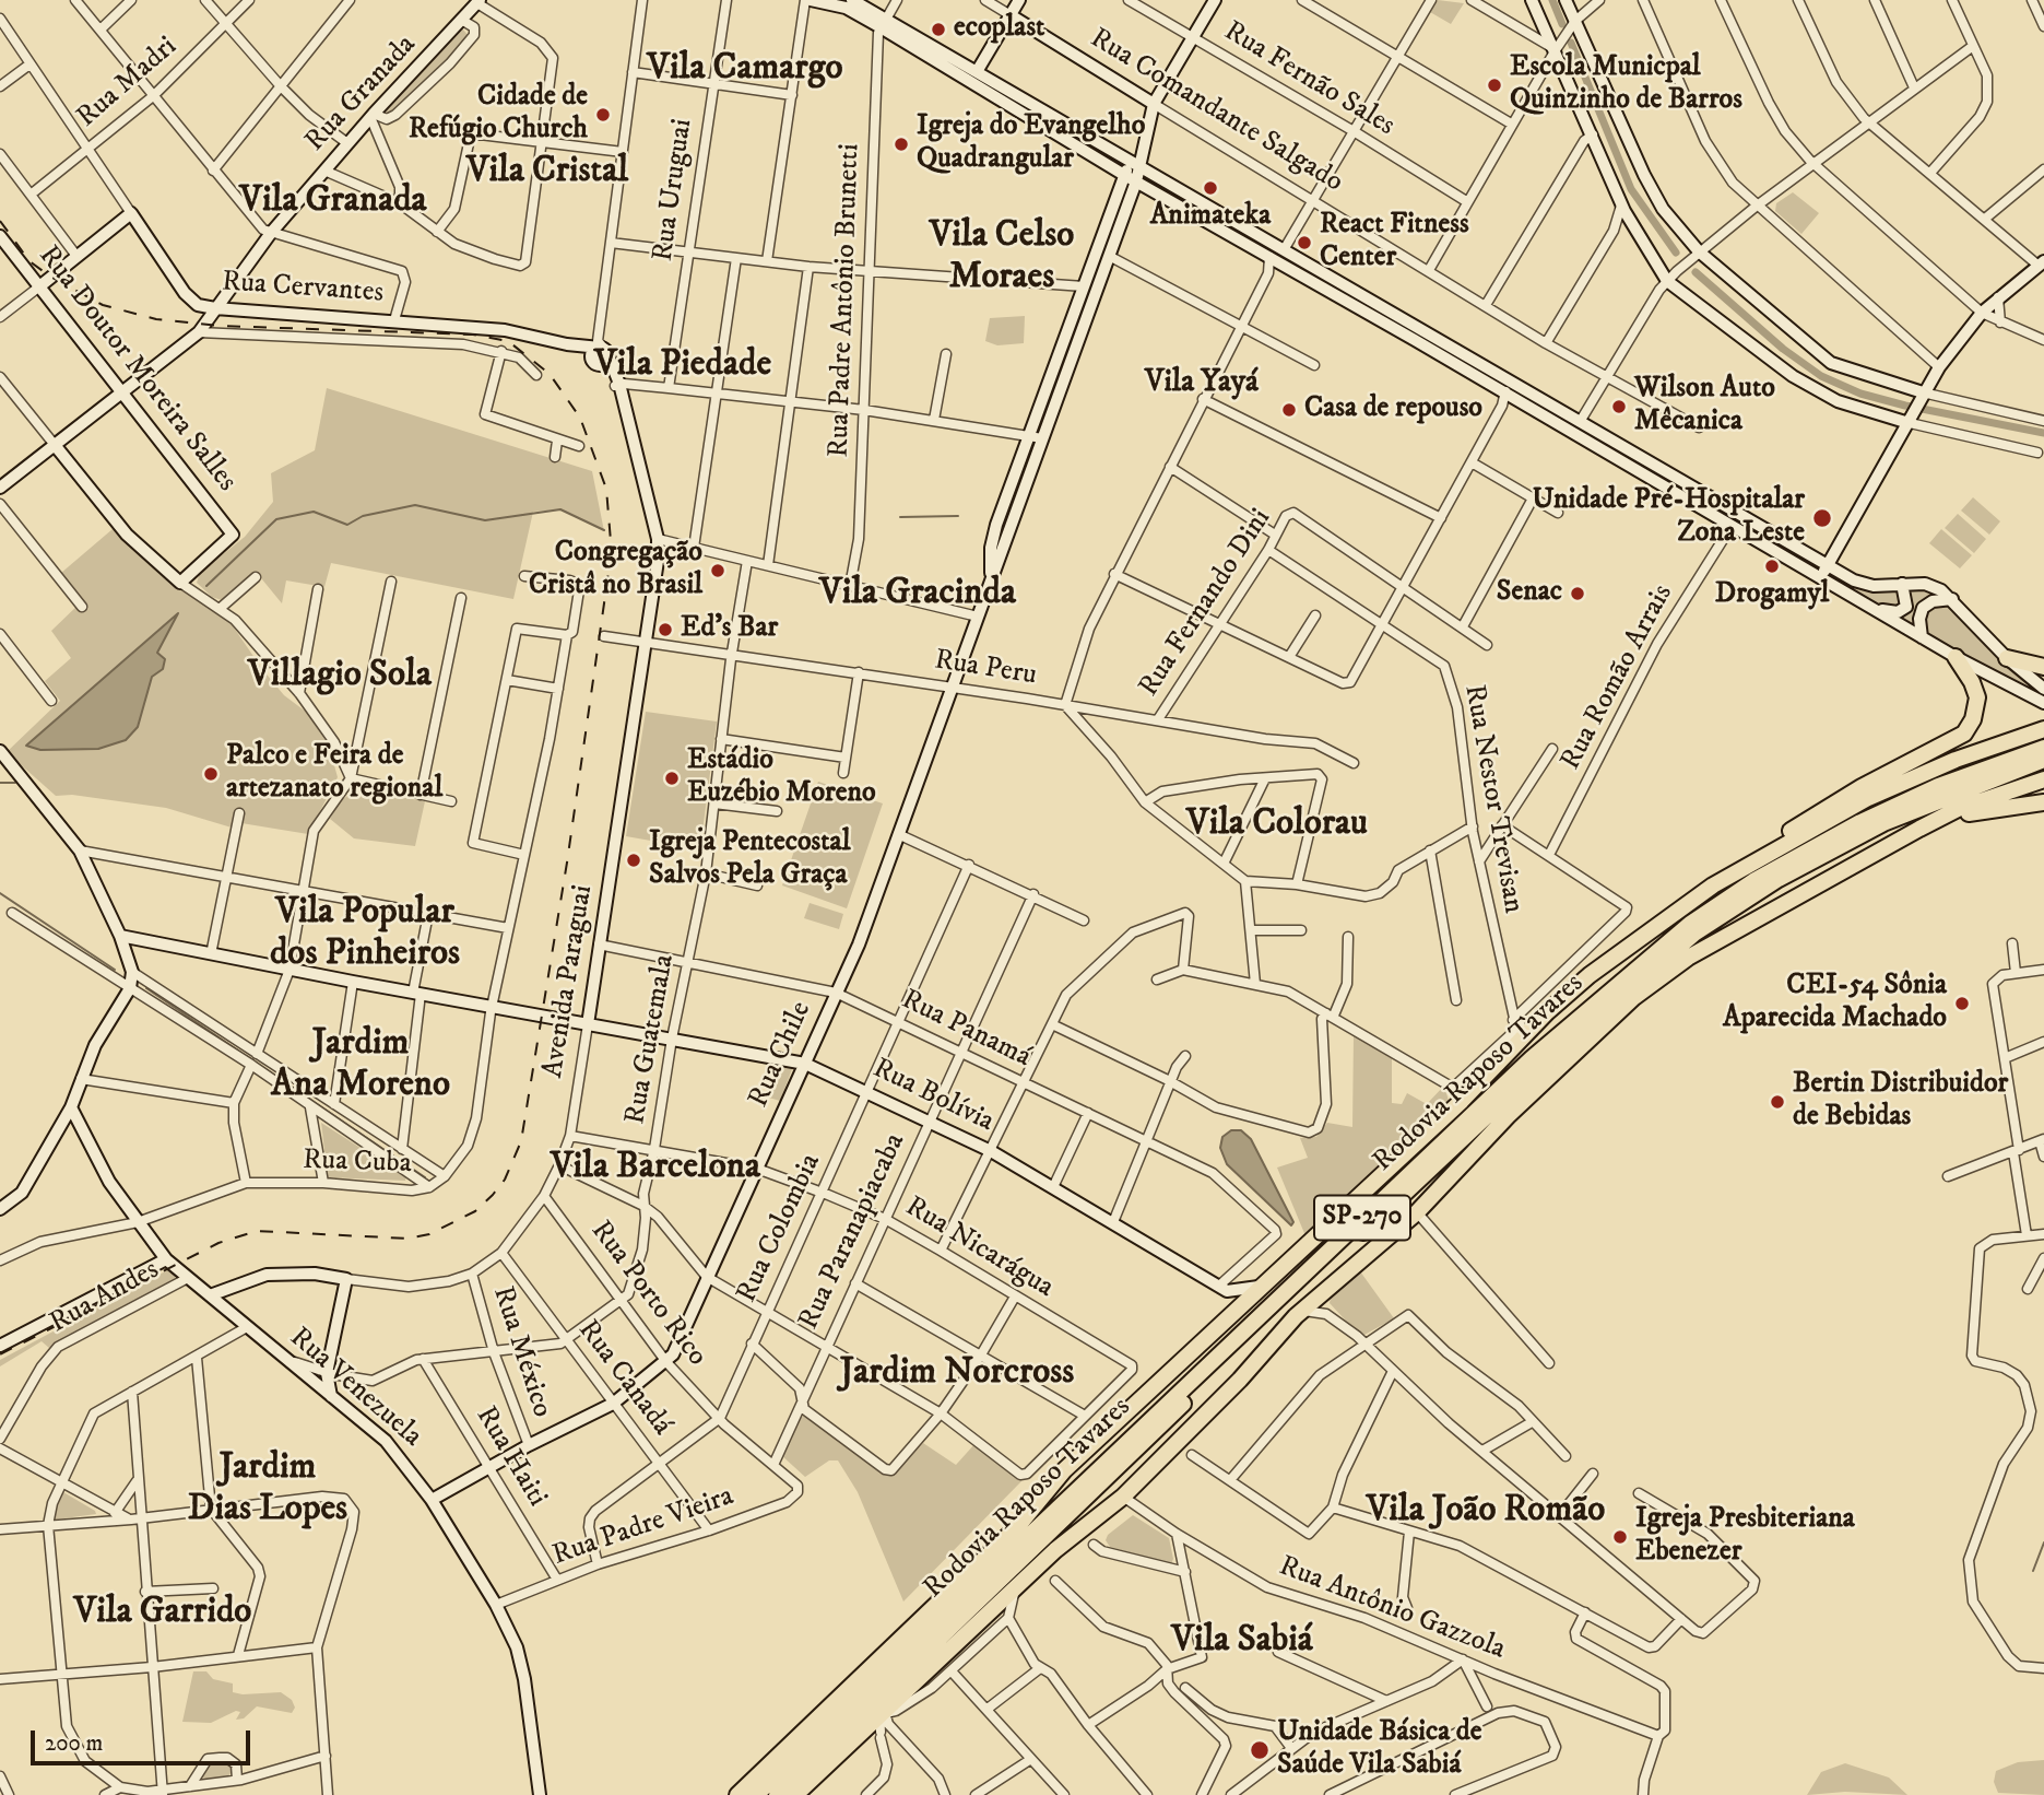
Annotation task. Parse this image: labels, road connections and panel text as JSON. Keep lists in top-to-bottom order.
{
  "streets": {
    "highway": ["Rodovia Raposo Tavares", "SP-270"],
    "main road": [
      "Rua Granada",
      "Rua Comandante Salgado",
      "Rua Cervantes",
      "Rua Doutor Moreira Salles",
      "Avenida Paraguai",
      "Rua Chile",
      "Rua Bolívia",
      "Rua Venezuela"
    ],
    "street": [
      "Rua Fernão Sales",
      "Rua Madri",
      "Rua Uruguai",
      "Rua Padre Antônio Brunetti",
      "Rua Fernando Dini",
      "Rua Peru",
      "Rua Romão Arrais",
      "Rua Nestor Trevisan",
      "Rua Panamá",
      "Rua Guatemala",
      "Rua Cuba",
      "Rua Colombia",
      "Rua Paranapiacaba",
      "Rua Nicarágua",
      "Rua Porto Rico",
      "Rua Andes",
      "Rua México",
      "Rua Canadá",
      "Rua Haiti",
      "Rua Padre Vieira",
      "Rua Antônio Gazzola"
    ]
  },
  "crossings": [
    ["Rua Madri", "Rua Cervantes"],
    ["Rua Granada", "Rua Cervantes"],
    ["Rua Granada", "Rua Doutor Moreira Salles"],
    ["Rua Cervantes", "Avenida Paraguai"],
    ["Rua Fernando Dini", "Rua Peru"],
    ["Rua Fernando Dini", "Rua Nestor Trevisan"],
    ["Rua Peru", "Avenida Paraguai"],
    ["Rua Peru", "Rua Guatemala"],
    ["Rua Peru", "Rua Chile"],
    ["Avenida Paraguai", "Rua Panamá"],
    ["Avenida Paraguai", "Rua Bolívia"],
    ["Avenida Paraguai", "Rua Nicarágua"],
    ["Avenida Paraguai", "Rua Porto Rico"],
    ["Avenida Paraguai", "Rua México"],
    ["Avenida Paraguai", "Rua Canadá"],
    ["Avenida Paraguai", "Rua Venezuela"],
    ["Rua Panamá", "Rua Guatemala"],
    ["Rua Panamá", "Rua Chile"],
    ["Rua Panamá", "Rua Bolívia"],
    ["Rua Panamá", "Rua Colombia"],
    ["Rua Panamá", "Rua Paranapiacaba"],
    ["Rua Guatemala", "Rua Bolívia"],
    ["Rua Guatemala", "Rua Nicarágua"],
    ["Rua Guatemala", "Rua Porto Rico"],
    ["Rua Guatemala", "Rua México"],
    ["Rua Guatemala", "Rua Canadá"],
    ["Rua Guatemala", "Rua Venezuela"],
    ["Rua Guatemala", "Rua Haiti"],
    ["Rua Chile", "Rua Bolívia"],
    ["Rua Chile", "Rua Nicarágua"],
    ["Rua Chile", "Rua Porto Rico"],
    ["Rua Chile", "Rua México"],
    ["Rua Chile", "Rua Canadá"],
    ["Rua Chile", "Rua Venezuela"],
    ["Rua Chile", "Rua Haiti"],
    ["Rua Bolívia", "Rua Cuba"],
    ["Rua Bolívia", "Rua Colombia"],
    ["Rua Bolívia", "Rua Paranapiacaba"],
    ["Rua Cuba", "Rua Venezuela"],
    ["SP-270", "Rua Antônio Gazzola"],
    ["Rua Colombia", "Rua Nicarágua"],
    ["Rua Colombia", "Rua Porto Rico"],
    ["Rua Paranapiacaba", "Rua Nicarágua"],
    ["Rua Paranapiacaba", "Rua Porto Rico"],
    ["Rua Porto Rico", "Rua Padre Vieira"],
    ["Rua Andes", "Rua Venezuela"],
    ["Rua Canadá", "Rua Padre Vieira"],
    ["Rua Venezuela", "Rua Padre Vieira"],
    ["Rua Haiti", "Rua Padre Vieira"]
  ],
  "districts": [
    "Vila Camargo",
    "Vila Cristal",
    "Vila Granada",
    "Vila Celso Moraes",
    "Vila Piedade",
    "Vila Yayá",
    "Vila Gracinda",
    "Villagio Sola",
    "Vila Colorau",
    "Vila Popular dos Pinheiros",
    "Jardim Ana Moreno",
    "Vila Barcelona",
    "Jardim Norcross",
    "Jardim Dias Lopes",
    "Vila João Romão",
    "Vila Garrido",
    "Vila Sabiá"
  ],
  "places": [
    "ecoplast",
    "Escola Municpal Quinzinho de Barros",
    "Cidade de Refúgio Church",
    "Igreja do Evangelho Quadrangular",
    "Animateka",
    "React Fitness Center",
    "Wilson Auto Mêcanica",
    "Casa de repouso",
    "Unidade Pré-Hospitalar Zona Leste",
    "Drogamyl",
    "Congregação Cristâ no Brasil",
    "Senac",
    "Ed's Bar",
    "Palco e Feira de artezanato regional",
    "Estádio Euzébio Moreno",
    "Igreja Pentecostal Salvos Pela Graça",
    "CEI-54 Sônia Aparecida Machado",
    "Bertin Distribuidor de Bebidas",
    "Igreja Presbiteriana Ebenezer",
    "Unidade Básica de Saúde Vila Sabiá"
  ],
  "scale_bar": "200 m"
}
